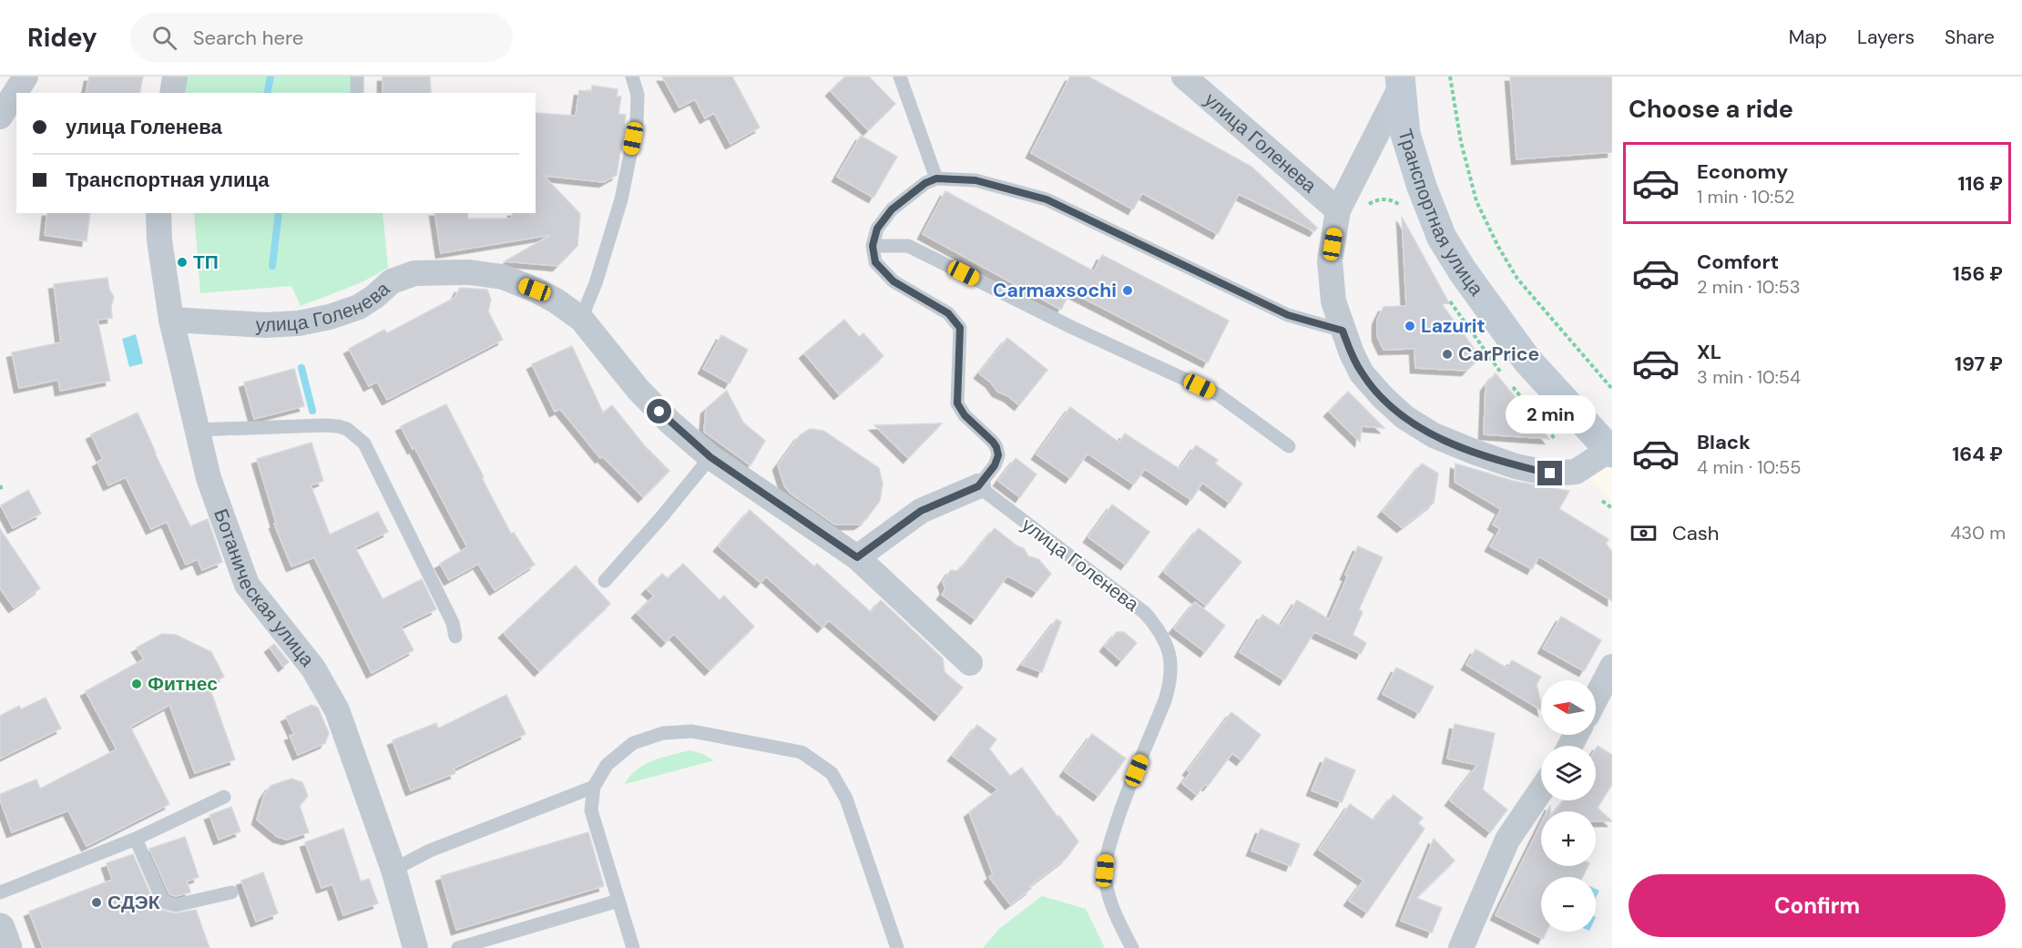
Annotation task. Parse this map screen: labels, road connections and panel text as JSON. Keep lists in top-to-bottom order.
{
  "streets": {
    "main road": ["Транспортная улица"],
    "street": ["улица Голенева", "Ботаническая улица"]
  },
  "crossings": [
    ["улица Голенева", "Транспортная улица"],
    ["улица Голенева", "Ботаническая улица"]
  ],
  "places": [
    "ТП",
    "Carmaxsochi",
    "Lazurit",
    "CarPrice",
    "Фитнес",
    "СДЭК"
  ],
  "north": "left",
  "page": {
    "header": "Ridey",
    "search": "Search here",
    "nav": ["Map", "Layers", "Share"],
    "heading": "Choose a ride",
    "banner": ["улица Голенева", "Транспортная улица"],
    "list": [
      {
        "name": "Economy",
        "note": "1 min · 10:52",
        "value": "116 ₽"
      },
      {
        "name": "Comfort",
        "note": "2 min · 10:53",
        "value": "156 ₽"
      },
      {
        "name": "XL",
        "note": "3 min · 10:54",
        "value": "197 ₽"
      },
      {
        "name": "Black",
        "note": "4 min · 10:55",
        "value": "164 ₽"
      }
    ],
    "bubble": "2 min",
    "pay": ["Cash", "430 m"],
    "map_buttons": ["+", "−"],
    "buttons": "Confirm"
  }
}
